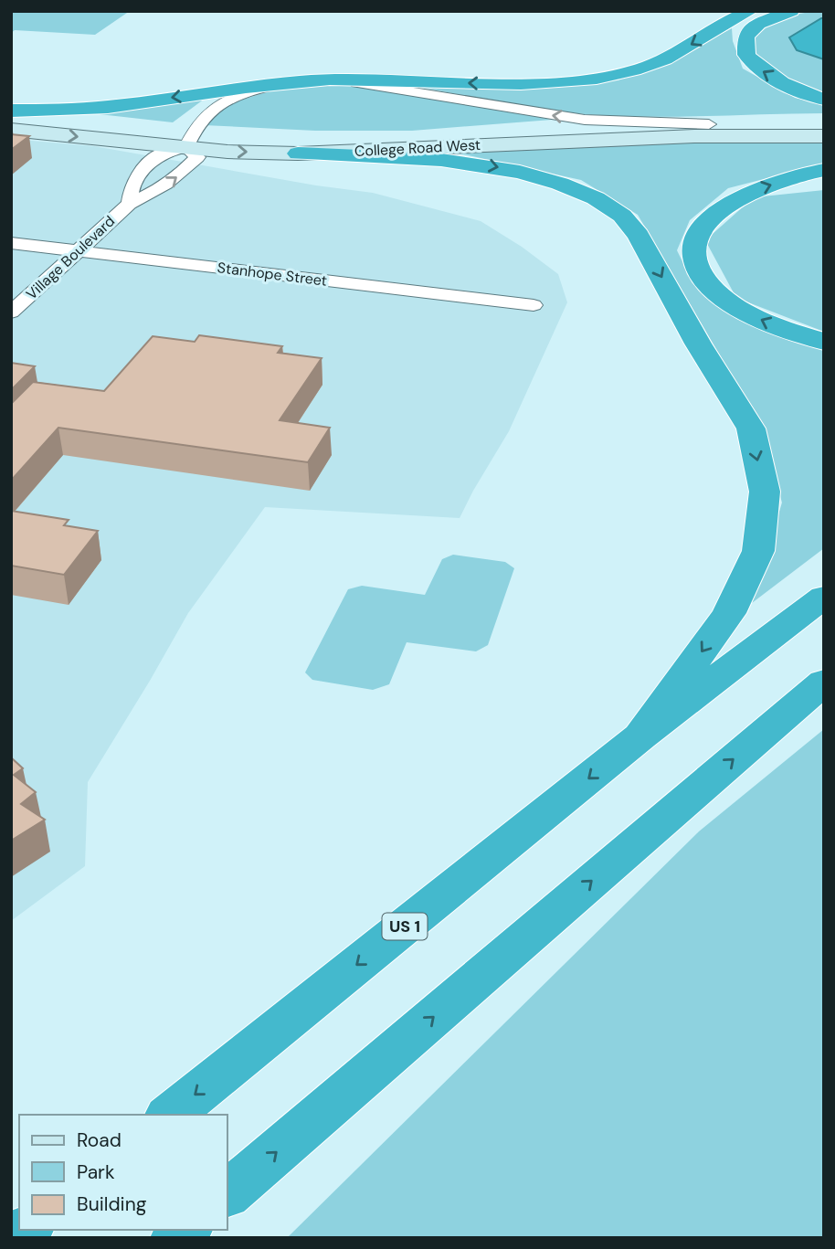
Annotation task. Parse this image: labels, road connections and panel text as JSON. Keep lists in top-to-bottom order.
{
  "streets": {
    "highway": ["US 1"],
    "street": ["College Road West", "Village Boulevard", "Stanhope Street"]
  },
  "crossings": [
    ["College Road West", "Village Boulevard"],
    ["Village Boulevard", "Stanhope Street"]
  ],
  "legend": ["Road", "Park", "Building"]
}
